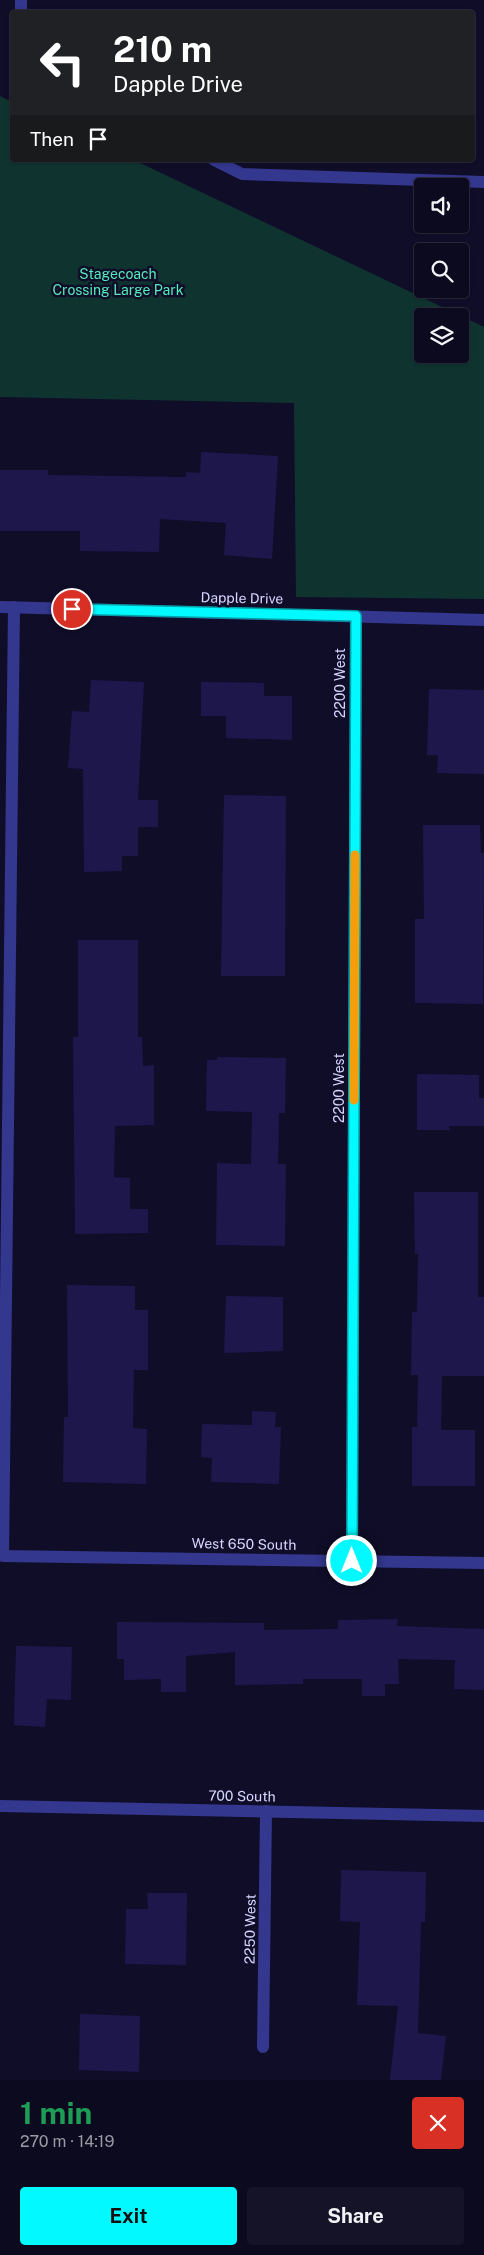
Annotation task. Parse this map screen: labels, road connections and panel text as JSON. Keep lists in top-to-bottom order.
{
  "streets": {
    "street": [
      "Dapple Drive",
      "2200 West",
      "West 650 South",
      "700 South",
      "2250 West"
    ]
  },
  "crossings": [
    ["Dapple Drive", "2200 West"],
    ["Dapple Drive", "West 650 South"],
    ["2200 West", "West 650 South"],
    ["700 South", "2250 West"]
  ],
  "parks": ["Stagecoach Crossing Large Park"],
  "page": {
    "turn": ["210 m", "Dapple Drive"],
    "then": "Then",
    "heading": ["1 min", "270 m · 14:19"],
    "buttons": ["Exit", "Share"]
  }
}
